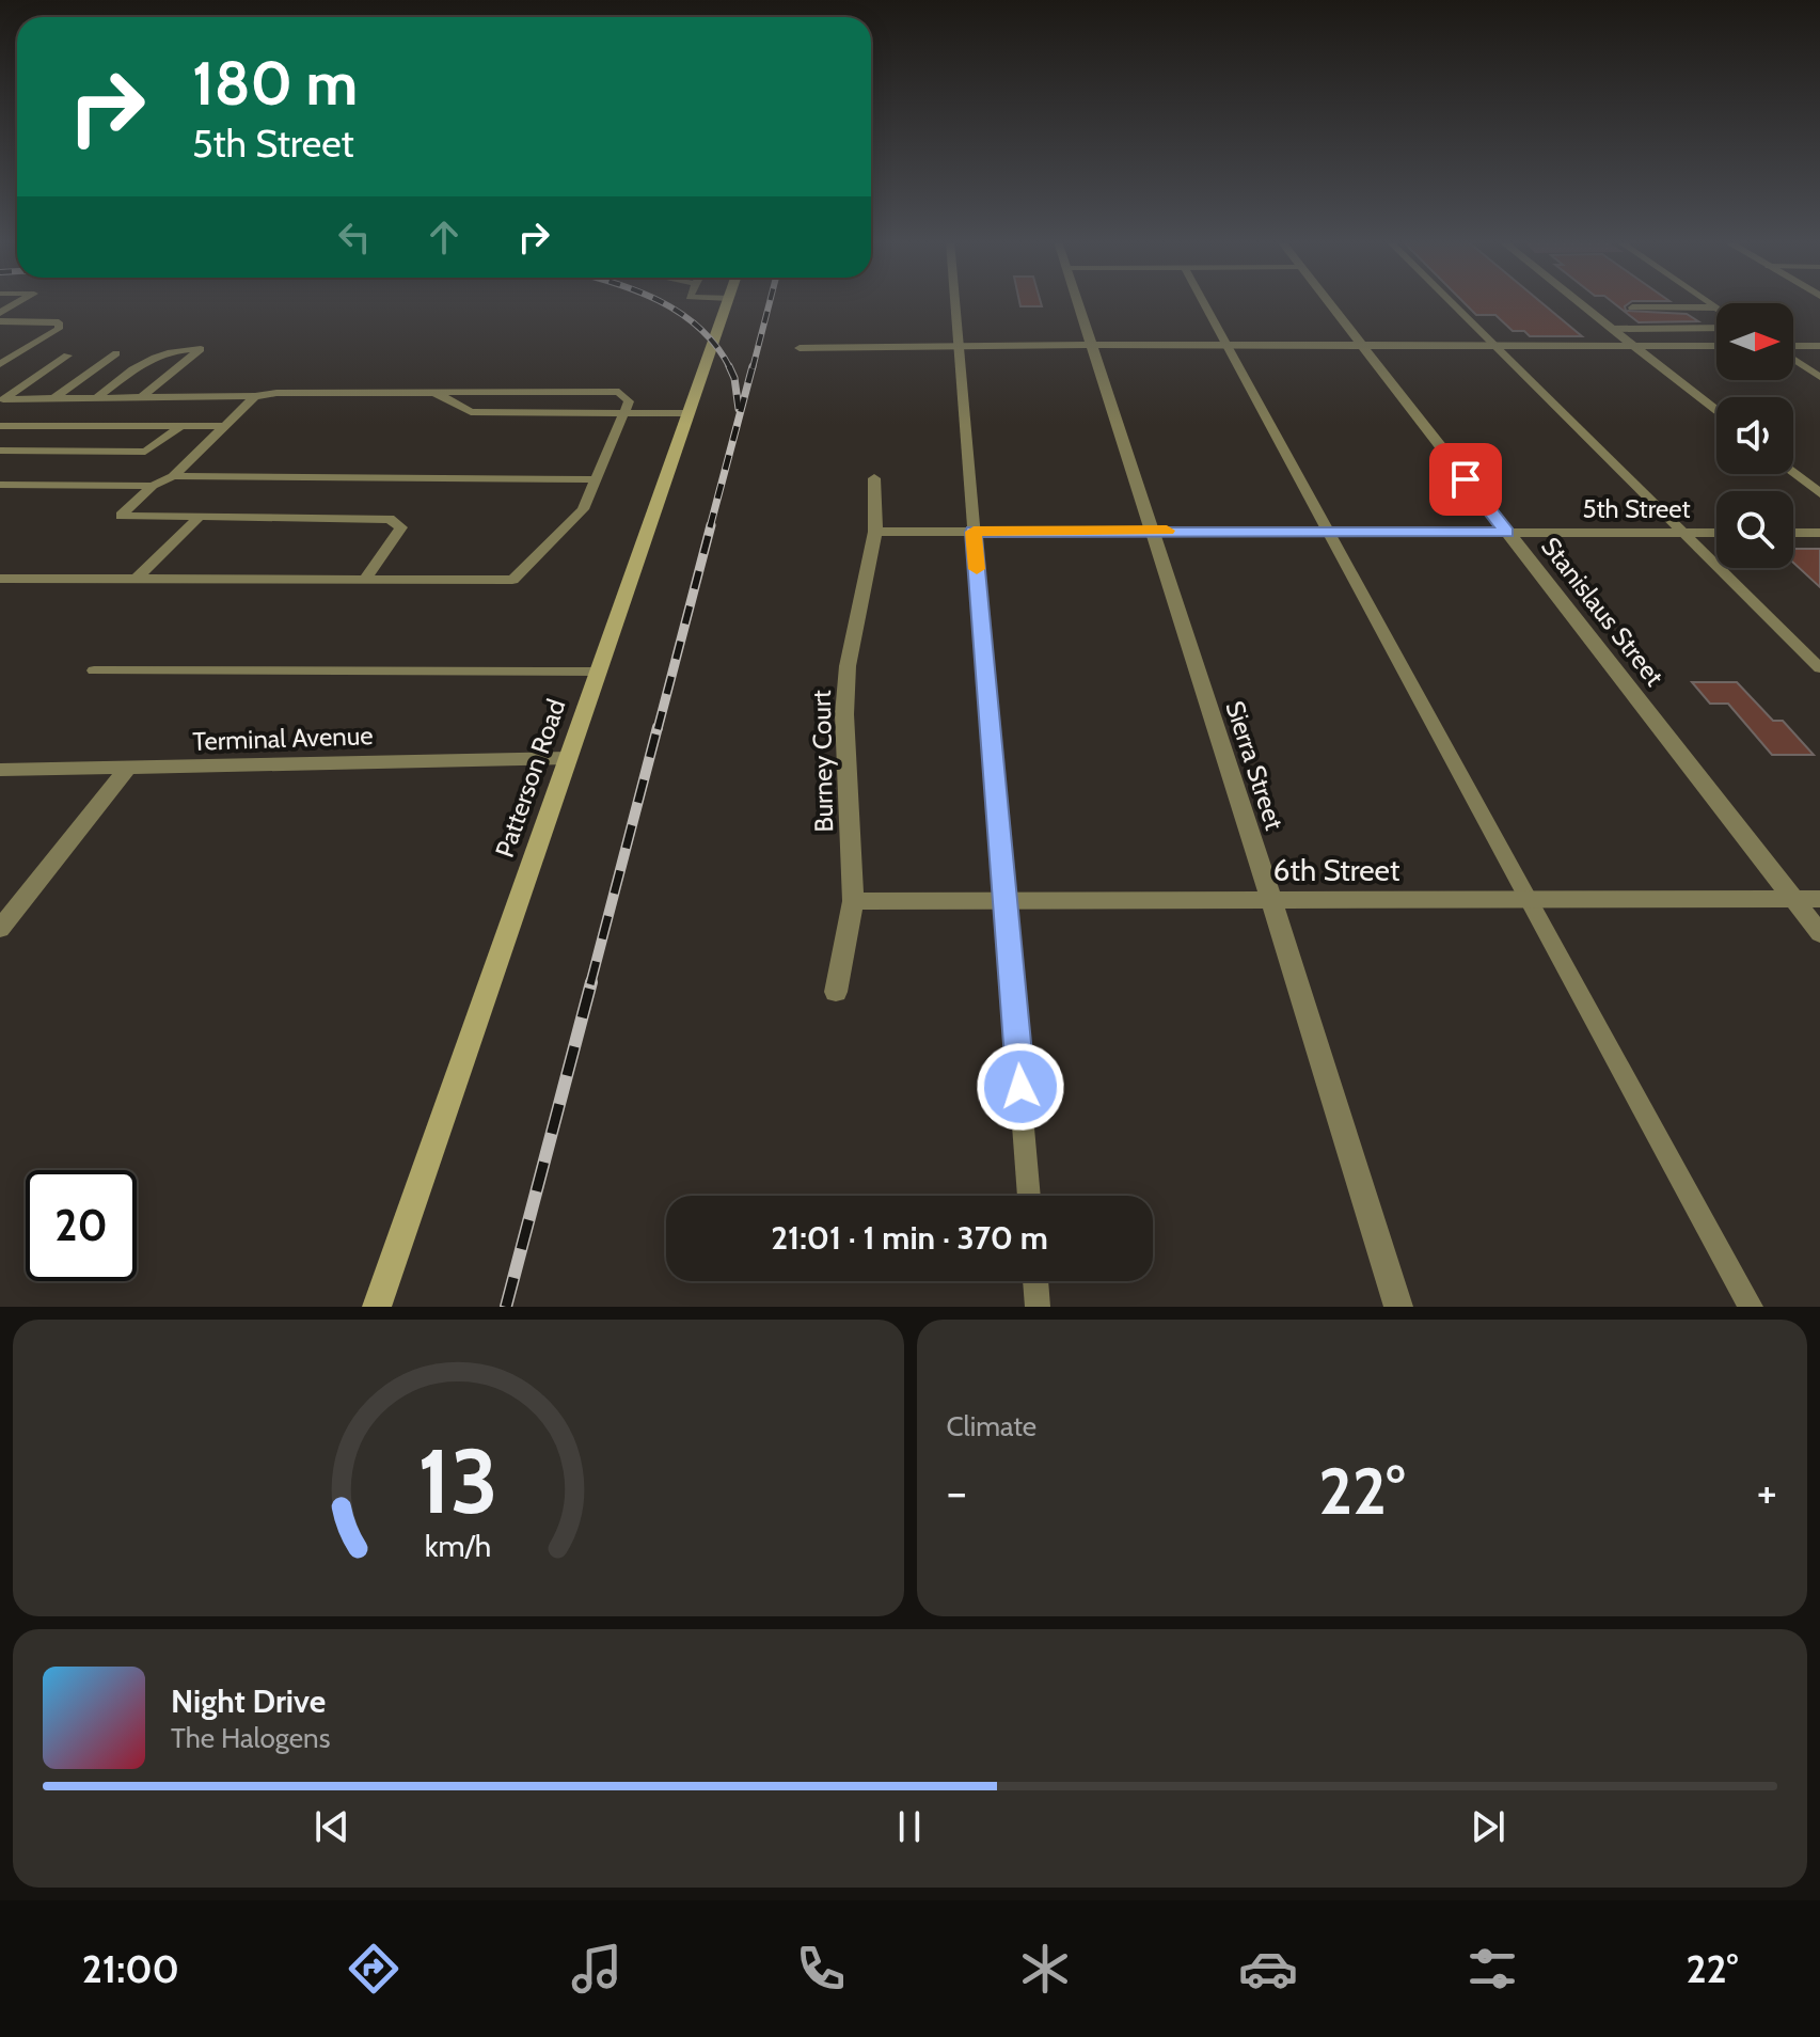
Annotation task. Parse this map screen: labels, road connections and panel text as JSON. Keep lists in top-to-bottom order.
{
  "streets": {
    "main road": ["Patterson Road"],
    "street": [
      "5th Street",
      "Stanislaus Street",
      "Terminal Avenue",
      "Burney Court",
      "Sierra Street",
      "6th Street"
    ]
  },
  "crossings": [
    ["5th Street", "Stanislaus Street"],
    ["5th Street", "Burney Court"],
    ["5th Street", "Sierra Street"],
    ["Stanislaus Street", "6th Street"],
    ["Terminal Avenue", "Patterson Road"],
    ["Burney Court", "6th Street"],
    ["Sierra Street", "6th Street"]
  ],
  "north": "right",
  "page": {
    "turn": ["180 m", "5th Street"],
    "limit": "20",
    "trip": "21:01 · 1 min · 370 m",
    "tile": "Climate",
    "heat": ["−", "22°", "+"],
    "song": ["Night Drive", "The Halogens"],
    "tabs": ["21:00", "22°"],
    "gauge": ["13", "km/h"]
  }
}
